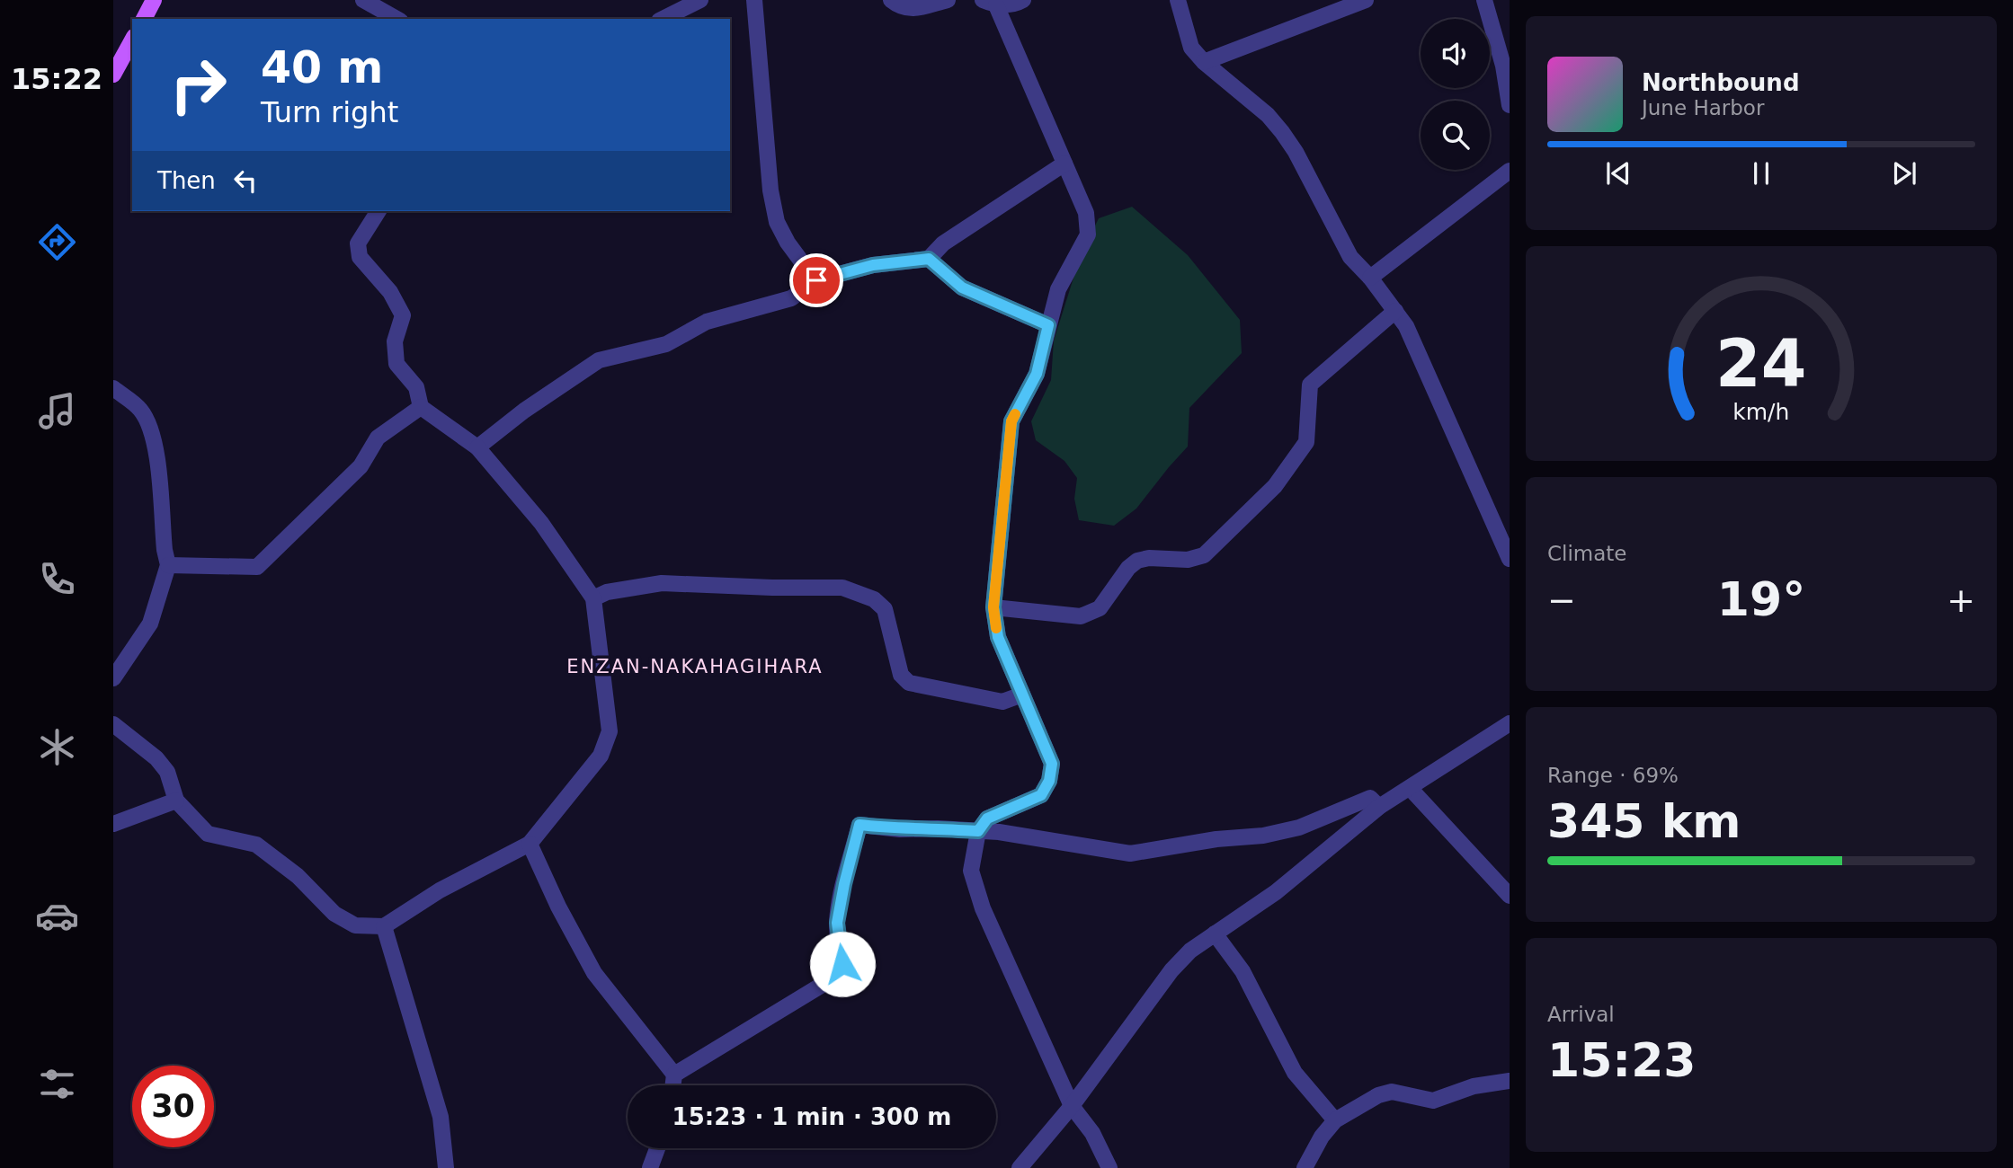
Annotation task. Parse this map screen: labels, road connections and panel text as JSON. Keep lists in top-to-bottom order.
{
  "districts": ["ENZAN-NAKAHAGIHARA"],
  "page": {
    "tabs": "15:22",
    "turn": ["40 m", "Turn right"],
    "song": ["Northbound", "June Harbor"],
    "then": "Then",
    "tile": [
      "Climate",
      ["Range · 69%", "345 km"],
      ["Arrival", "15:23"]
    ],
    "heat": ["−", "19°", "+"],
    "limit": "30",
    "trip": "15:23 · 1 min · 300 m",
    "gauge": ["24", "km/h"]
  }
}
